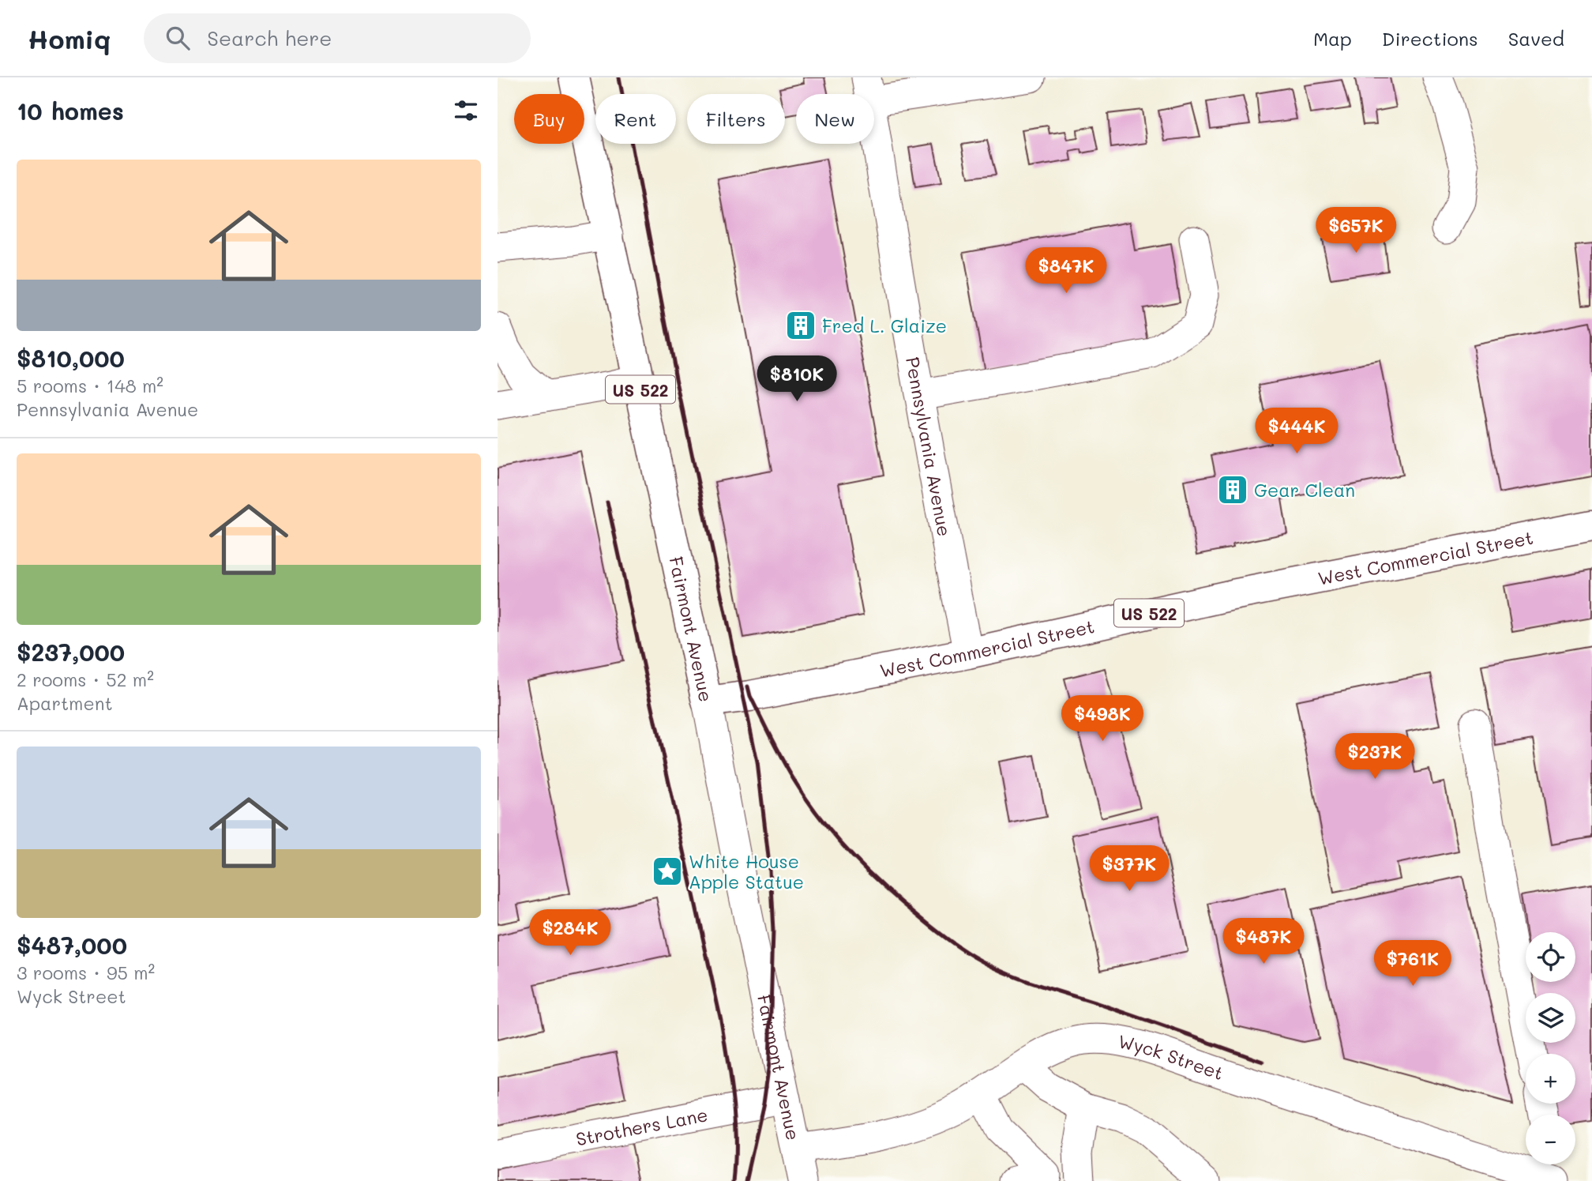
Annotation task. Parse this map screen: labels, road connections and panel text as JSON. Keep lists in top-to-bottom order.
{
  "streets": {
    "main road": ["US 522", "West Commercial Street", "Fairmont Avenue"],
    "street": ["Pennsylvania Avenue", "Wyck Street", "Strothers Lane"]
  },
  "crossings": [
    ["Pennsylvania Avenue", "West Commercial Street"],
    ["West Commercial Street", "Fairmont Avenue"],
    ["Fairmont Avenue", "Wyck Street"],
    ["Fairmont Avenue", "Strothers Lane"]
  ],
  "places": {
    "building": ["Fred L. Glaize", "Gear Clean"],
    "place": ["White House Apple Statue"]
  },
  "page": {
    "header": "Homiq",
    "search": "Search here",
    "nav": ["Map", "Directions", "Saved"],
    "heading": "10 homes",
    "chip": [
      "Buy",
      "Rent",
      "Filters",
      "New"
    ],
    "list": [
      {
        "name": "$810,000",
        "note": "5 rooms · 148 m² · Pennsylvania Avenue"
      },
      {
        "name": "$237,000",
        "note": "2 rooms · 52 m² · Apartment"
      },
      {
        "name": "$487,000",
        "note": "3 rooms · 95 m² · Wyck Street"
      }
    ],
    "price": [
      "$657K",
      "$847K",
      "$810K",
      "$444K",
      "$498K",
      "$237K",
      "$377K",
      "$284K",
      "$487K",
      "$761K"
    ],
    "map_buttons": ["+", "−"]
  }
}
